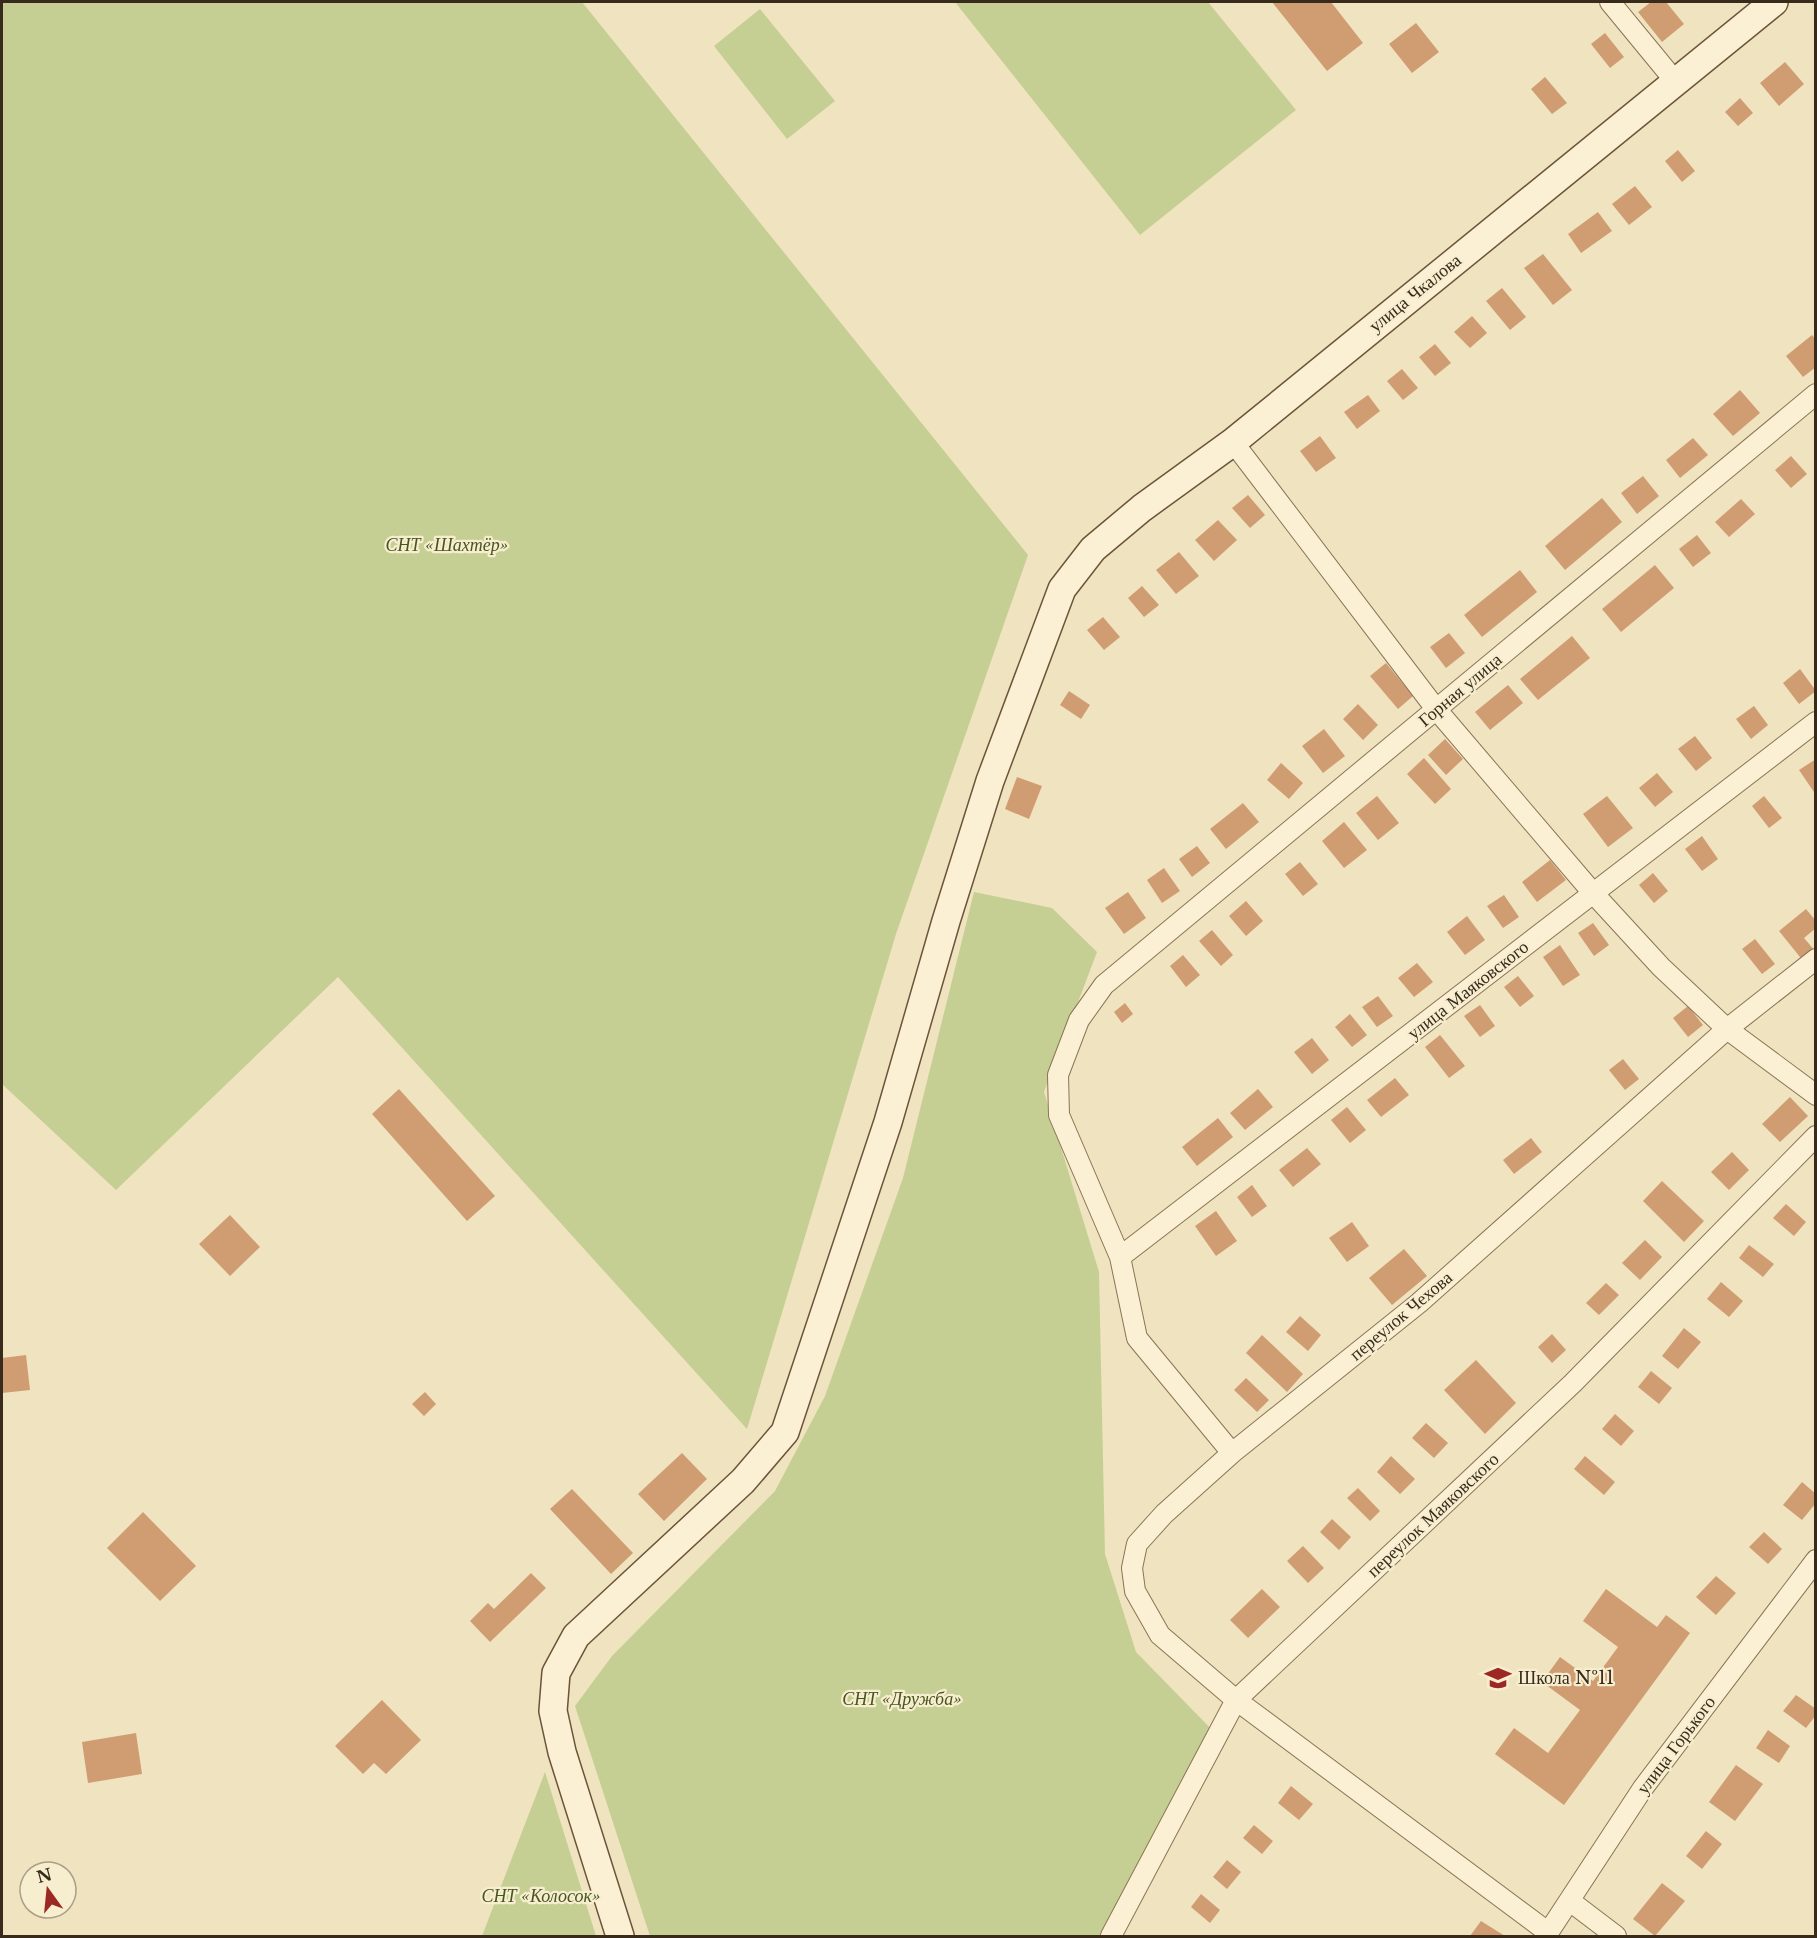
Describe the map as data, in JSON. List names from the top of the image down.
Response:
{
  "streets": {
    "main road": ["улица Чкалова"],
    "street": [
      "Горная улица",
      "улица Маяковского",
      "переулок Чехова",
      "переулок Маяковского",
      "улица Горького"
    ]
  },
  "crossings": [
    ["Горная улица", "улица Маяковского"],
    ["Горная улица", "переулок Чехова"],
    ["переулок Чехова", "переулок Маяковского"],
    ["переулок Чехова", "улица Горького"]
  ],
  "parks": ["СНТ «Шахтёр»", "СНТ «Дружба»", "СНТ «Колосок»"],
  "places": {
    "school or university": ["Школа №11"]
  },
  "north": "top"
}
